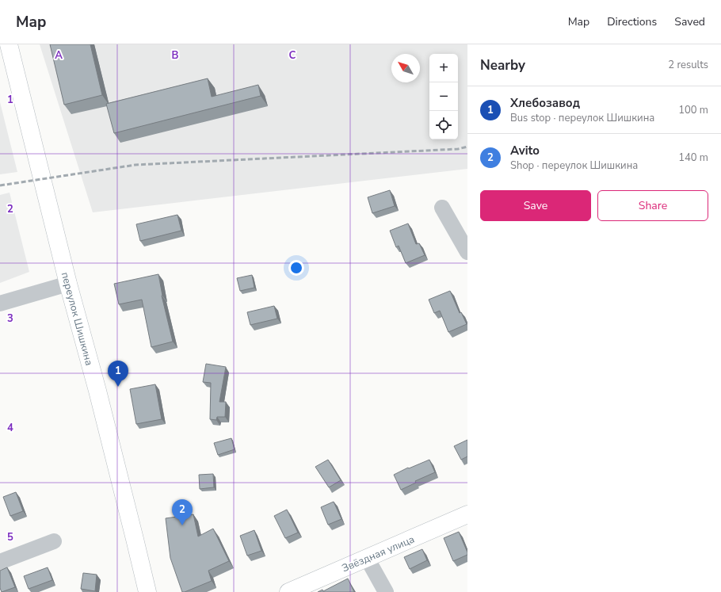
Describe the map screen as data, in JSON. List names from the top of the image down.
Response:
{
  "streets": {
    "main road": ["переулок Шишкина", "Звёздная улица"]
  },
  "north": "top left",
  "page": {
    "header": "Map",
    "nav": ["Map", "Directions", "Saved"],
    "heading": ["Nearby", "2 results"],
    "map_buttons": ["+", "−"],
    "list": [
      {
        "mark": "1",
        "name": "Хлебозавод",
        "note": "Bus stop · переулок Шишкина",
        "value": "100 m"
      },
      {
        "mark": "2",
        "name": "Avito",
        "note": "Shop · переулок Шишкина",
        "value": "140 m"
      }
    ],
    "buttons": ["Save", "Share"],
    "pins": ["1", "2"]
  },
  "grid": {
    "columns": ["A", "B", "C"],
    "rows": [
      "1",
      "2",
      "3",
      "4",
      "5"
    ]
  }
}
